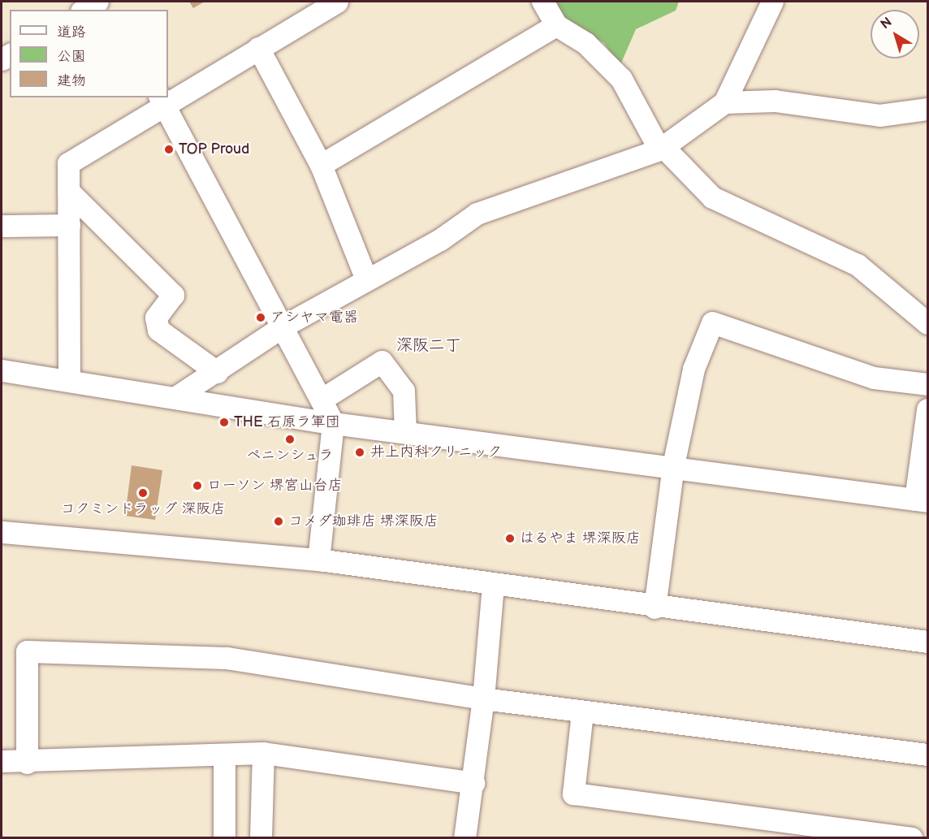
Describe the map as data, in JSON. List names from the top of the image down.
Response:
{
  "districts": ["深阪二丁"],
  "places": [
    "TOP Proud",
    "アシヤマ電器",
    "THE 石原ラ軍団",
    "ペニンシュラ",
    "井上内科クリニック",
    "ローソン 堺宮山台店",
    "コクミンドラッグ 深阪店",
    "コメダ珈琲店 堺深阪店",
    "はるやま 堺深阪店"
  ],
  "legend": ["道路", "公園", "建物"],
  "north": "top left"
}
